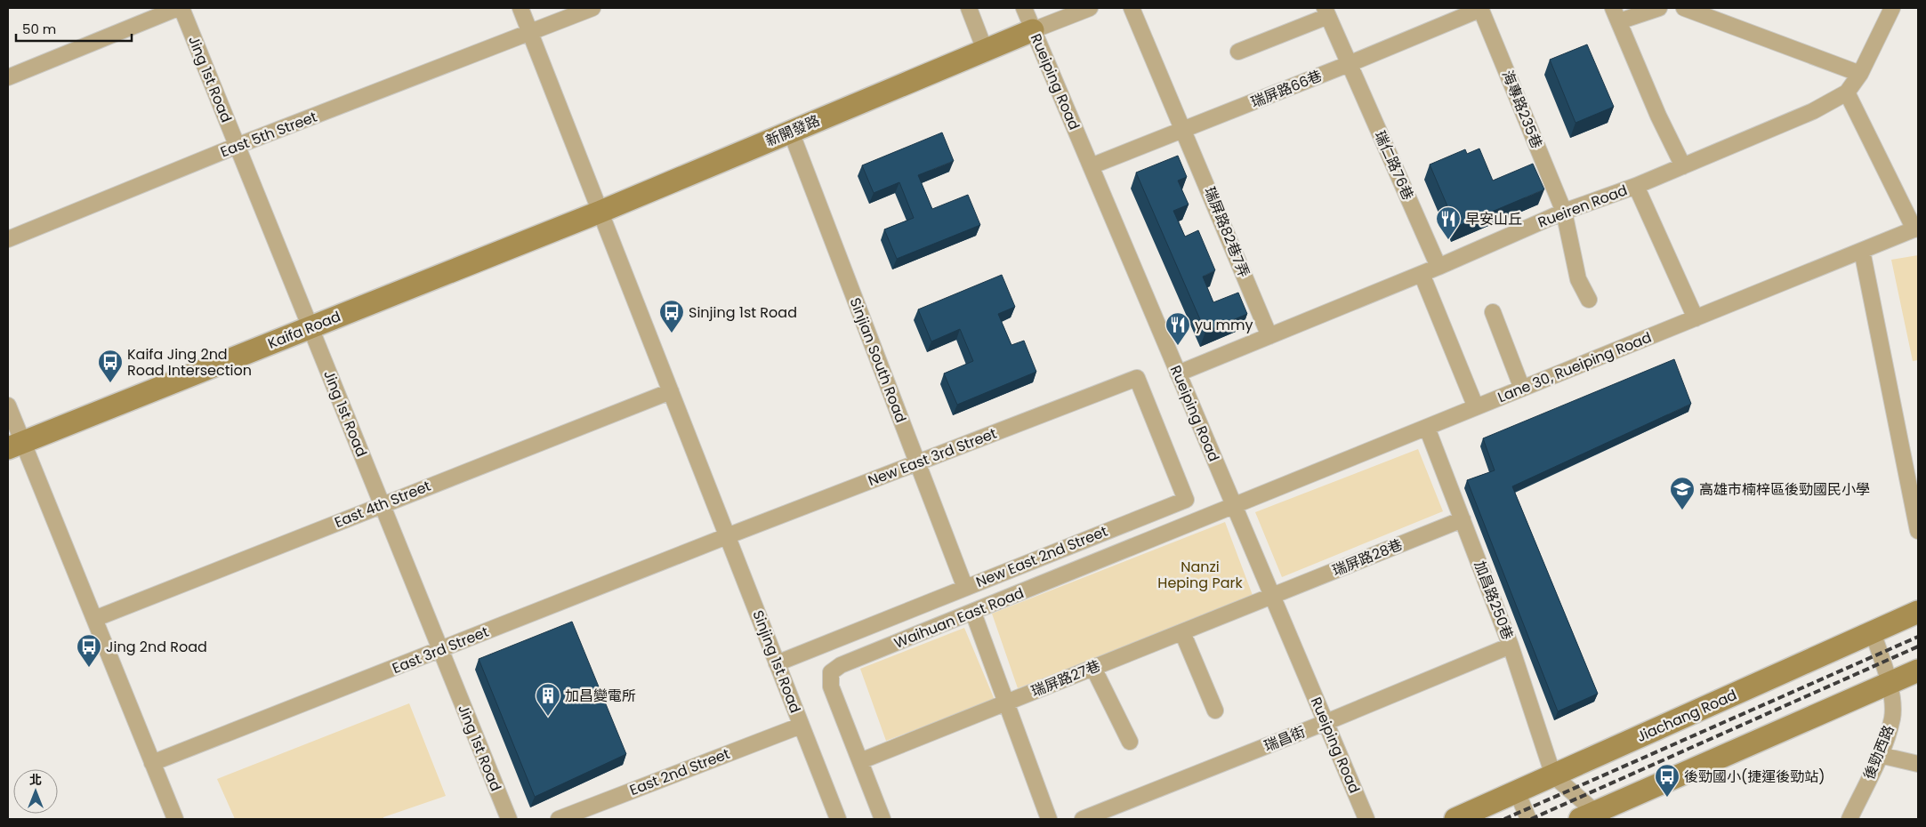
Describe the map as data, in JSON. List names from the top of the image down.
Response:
{
  "streets": {
    "street": [
      "Jing 1st Road",
      "Rueiping Road",
      "瑞屏路66巷",
      "海專路235巷",
      "新開發路",
      "East 5th Street",
      "瑞仁路76巷",
      "Rueiren Road",
      "瑞屏路82巷7弄",
      "Kaifa Road",
      "Sinjian South Road",
      "Lane 30, Rueiping Road",
      "New East 3rd Street",
      "East 4th Street",
      "New East 2nd Street",
      "瑞屏路28巷",
      "加昌路250巷",
      "Waihuan East Road",
      "East 3rd Street",
      "Sinjing 1st Road",
      "瑞屏路27巷",
      "Jiachang Road",
      "瑞昌街",
      "後勁西路",
      "East 2nd Street"
    ]
  },
  "crossings": [
    ["Jing 1st Road", "East 5th Street"],
    ["Jing 1st Road", "Kaifa Road"],
    ["Jing 1st Road", "East 4th Street"],
    ["Jing 1st Road", "East 3rd Street"],
    ["Rueiping Road", "瑞屏路66巷"],
    ["Rueiping Road", "新開發路"],
    ["Rueiping Road", "Rueiren Road"],
    ["Rueiping Road", "Lane 30, Rueiping Road"],
    ["Rueiping Road", "瑞屏路28巷"],
    ["Rueiping Road", "Waihuan East Road"],
    ["Rueiping Road", "瑞屏路27巷"],
    ["Rueiping Road", "瑞昌街"],
    ["瑞屏路66巷", "海專路235巷"],
    ["瑞屏路66巷", "瑞仁路76巷"],
    ["瑞屏路66巷", "瑞屏路82巷7弄"],
    ["海專路235巷", "Rueiren Road"],
    ["新開發路", "Kaifa Road"],
    ["新開發路", "Sinjian South Road"],
    ["新開發路", "Sinjing 1st Road"],
    ["East 5th Street", "Sinjing 1st Road"],
    ["瑞仁路76巷", "Rueiren Road"],
    ["Rueiren Road", "瑞屏路82巷7弄"],
    ["Kaifa Road", "Sinjing 1st Road"],
    ["Sinjian South Road", "New East 3rd Street"],
    ["Sinjian South Road", "New East 2nd Street"],
    ["Lane 30, Rueiping Road", "加昌路250巷"],
    ["Lane 30, Rueiping Road", "Waihuan East Road"],
    ["New East 3rd Street", "New East 2nd Street"],
    ["New East 3rd Street", "East 3rd Street"],
    ["New East 3rd Street", "Sinjing 1st Road"],
    ["East 4th Street", "Sinjing 1st Road"],
    ["New East 2nd Street", "Sinjing 1st Road"],
    ["瑞屏路28巷", "加昌路250巷"],
    ["瑞屏路28巷", "瑞屏路27巷"],
    ["加昌路250巷", "Jiachang Road"],
    ["加昌路250巷", "瑞昌街"],
    ["Waihuan East Road", "瑞屏路27巷"],
    ["East 3rd Street", "Sinjing 1st Road"],
    ["Sinjing 1st Road", "East 2nd Street"],
    ["Jiachang Road", "後勁西路"]
  ],
  "parks": ["Nanzi Heping Park"],
  "places": {
    "restaurant": ["早安山丘", "yu mmy"],
    "bus stop": [
      "Sinjing 1st Road",
      "Kaifa Jing 2nd Road Intersection",
      "Jing 2nd Road",
      "後勁國小(捷運後勁站)"
    ],
    "school or university": ["高雄市楠梓區後勁國民小學"],
    "building": ["加昌變電所"]
  },
  "scale_bar": "50 m",
  "north": "top"
}
